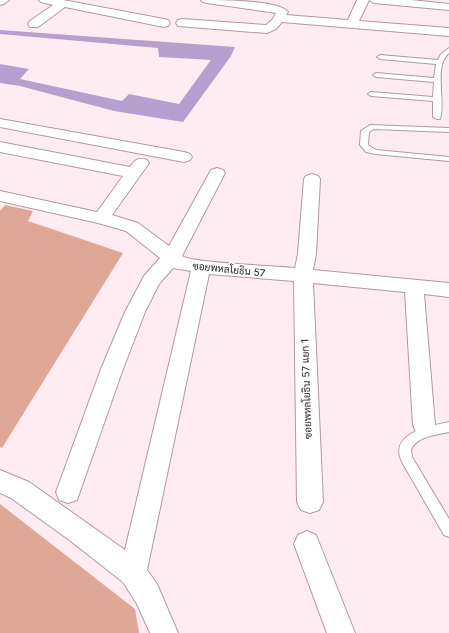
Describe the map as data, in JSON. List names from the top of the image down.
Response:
{
  "streets": {
    "street": ["ซอยพหลโยธิน 57", "ซอยพหลโยธิน 57 แยก 1"]
  },
  "crossings": [
    ["ซอยพหลโยธิน 57", "ซอยพหลโยธิน 57 แยก 1"]
  ]
}
